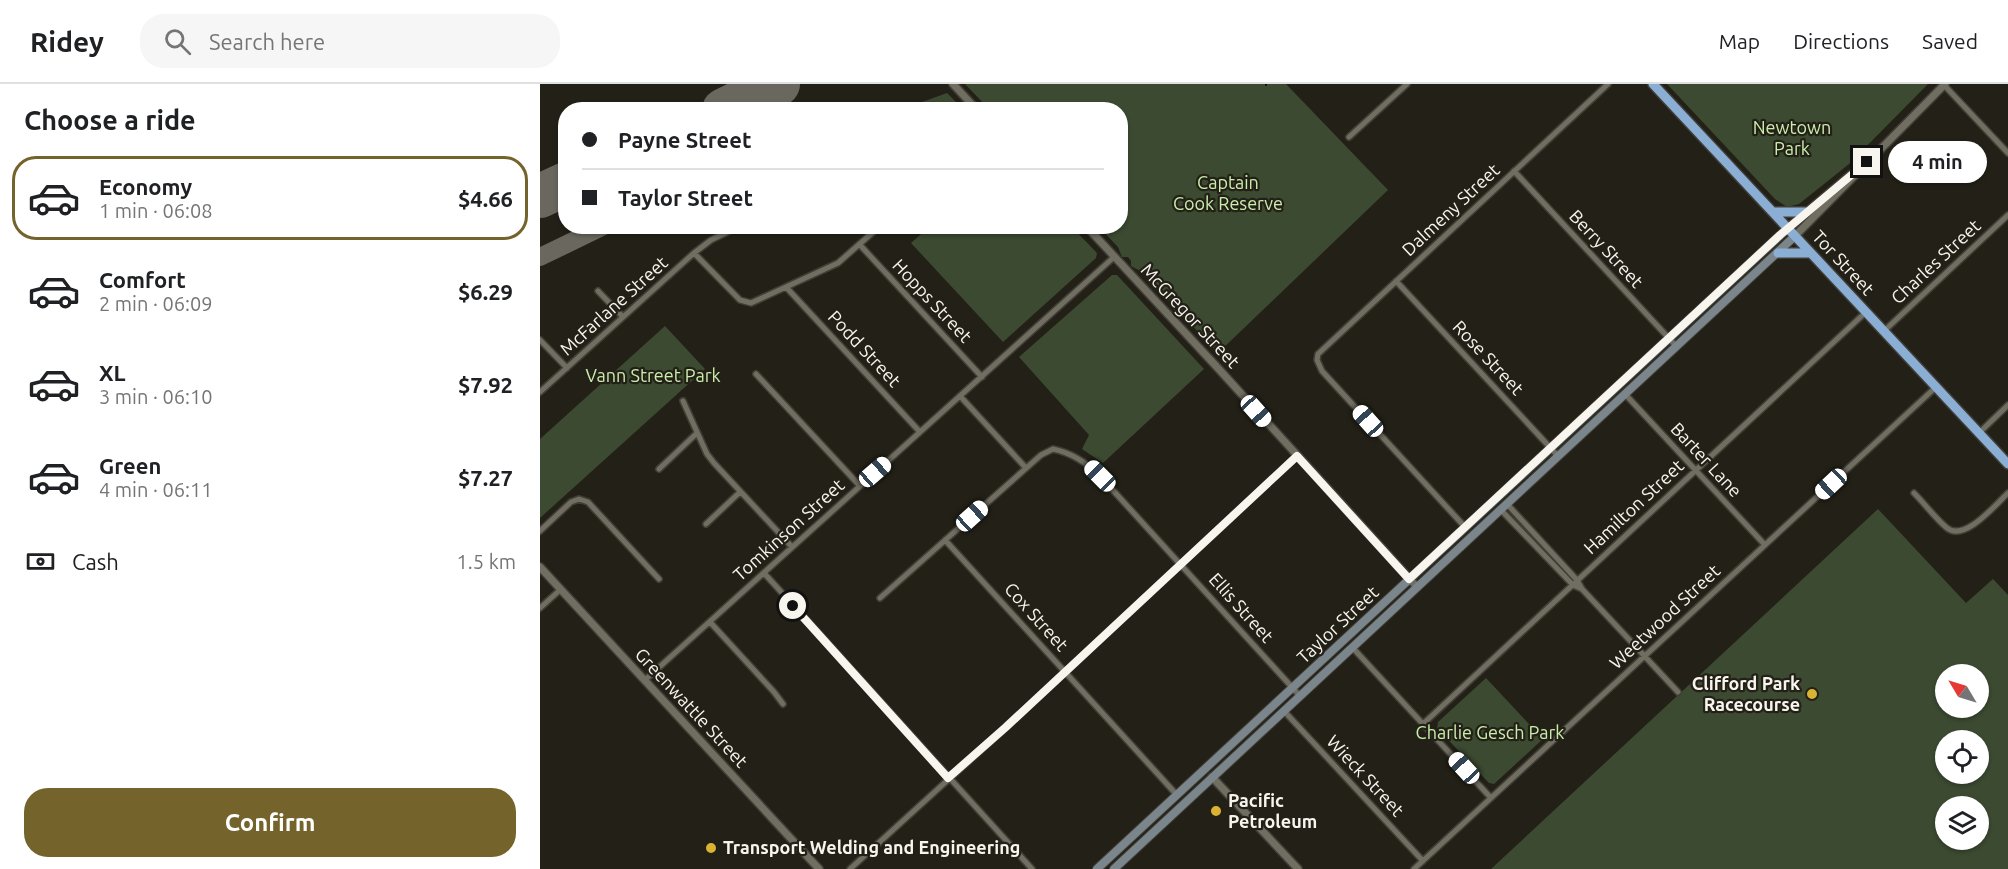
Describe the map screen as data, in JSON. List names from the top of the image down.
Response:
{
  "streets": {
    "highway": ["Tor Street"],
    "main road": ["Taylor Street"],
    "street": [
      "Dalmeny Street",
      "Berry Street",
      "Charles Street",
      "Hopps Street",
      "McFarlane Street",
      "McGregor Street",
      "Podd Street",
      "Rose Street",
      "Barter Lane",
      "Hamilton Street",
      "Tomkinson Street",
      "Ellis Street",
      "Cox Street",
      "Weetwood Street",
      "Greenwattle Street",
      "Wieck Street"
    ]
  },
  "crossings": [
    ["Dalmeny Street", "Berry Street"],
    ["Dalmeny Street", "Rose Street"],
    ["Dalmeny Street", "Taylor Street"],
    ["Berry Street", "Taylor Street"],
    ["Charles Street", "Tor Street"],
    ["Tor Street", "Hamilton Street"],
    ["Tor Street", "Weetwood Street"],
    ["Tor Street", "Taylor Street"],
    ["Hopps Street", "Tomkinson Street"],
    ["McGregor Street", "Tomkinson Street"],
    ["McGregor Street", "Taylor Street"],
    ["Podd Street", "Tomkinson Street"],
    ["Rose Street", "Taylor Street"],
    ["Barter Lane", "Hamilton Street"],
    ["Barter Lane", "Weetwood Street"],
    ["Barter Lane", "Taylor Street"],
    ["Tomkinson Street", "Greenwattle Street"],
    ["Ellis Street", "Taylor Street"],
    ["Cox Street", "Taylor Street"],
    ["Weetwood Street", "Wieck Street"],
    ["Taylor Street", "Wieck Street"]
  ],
  "parks": [
    "Newtown Park",
    "Captain Cook Reserve",
    "Vann Street Park",
    "Charlie Gesch Park"
  ],
  "places": ["Clifford Park Racecourse", "Pacific Petroleum", "Transport Welding and Engineering"],
  "north": "top left",
  "page": {
    "header": "Ridey",
    "search": "Search here",
    "nav": ["Map", "Directions", "Saved"],
    "heading": "Choose a ride",
    "banner": ["Payne Street", "Taylor Street"],
    "bubble": "4 min",
    "list": [
      {
        "name": "Economy",
        "note": "1 min · 06:08",
        "value": "$4.66"
      },
      {
        "name": "Comfort",
        "note": "2 min · 06:09",
        "value": "$6.29"
      },
      {
        "name": "XL",
        "note": "3 min · 06:10",
        "value": "$7.92"
      },
      {
        "name": "Green",
        "note": "4 min · 06:11",
        "value": "$7.27"
      }
    ],
    "pay": ["Cash", "1.5 km"],
    "buttons": "Confirm"
  }
}
